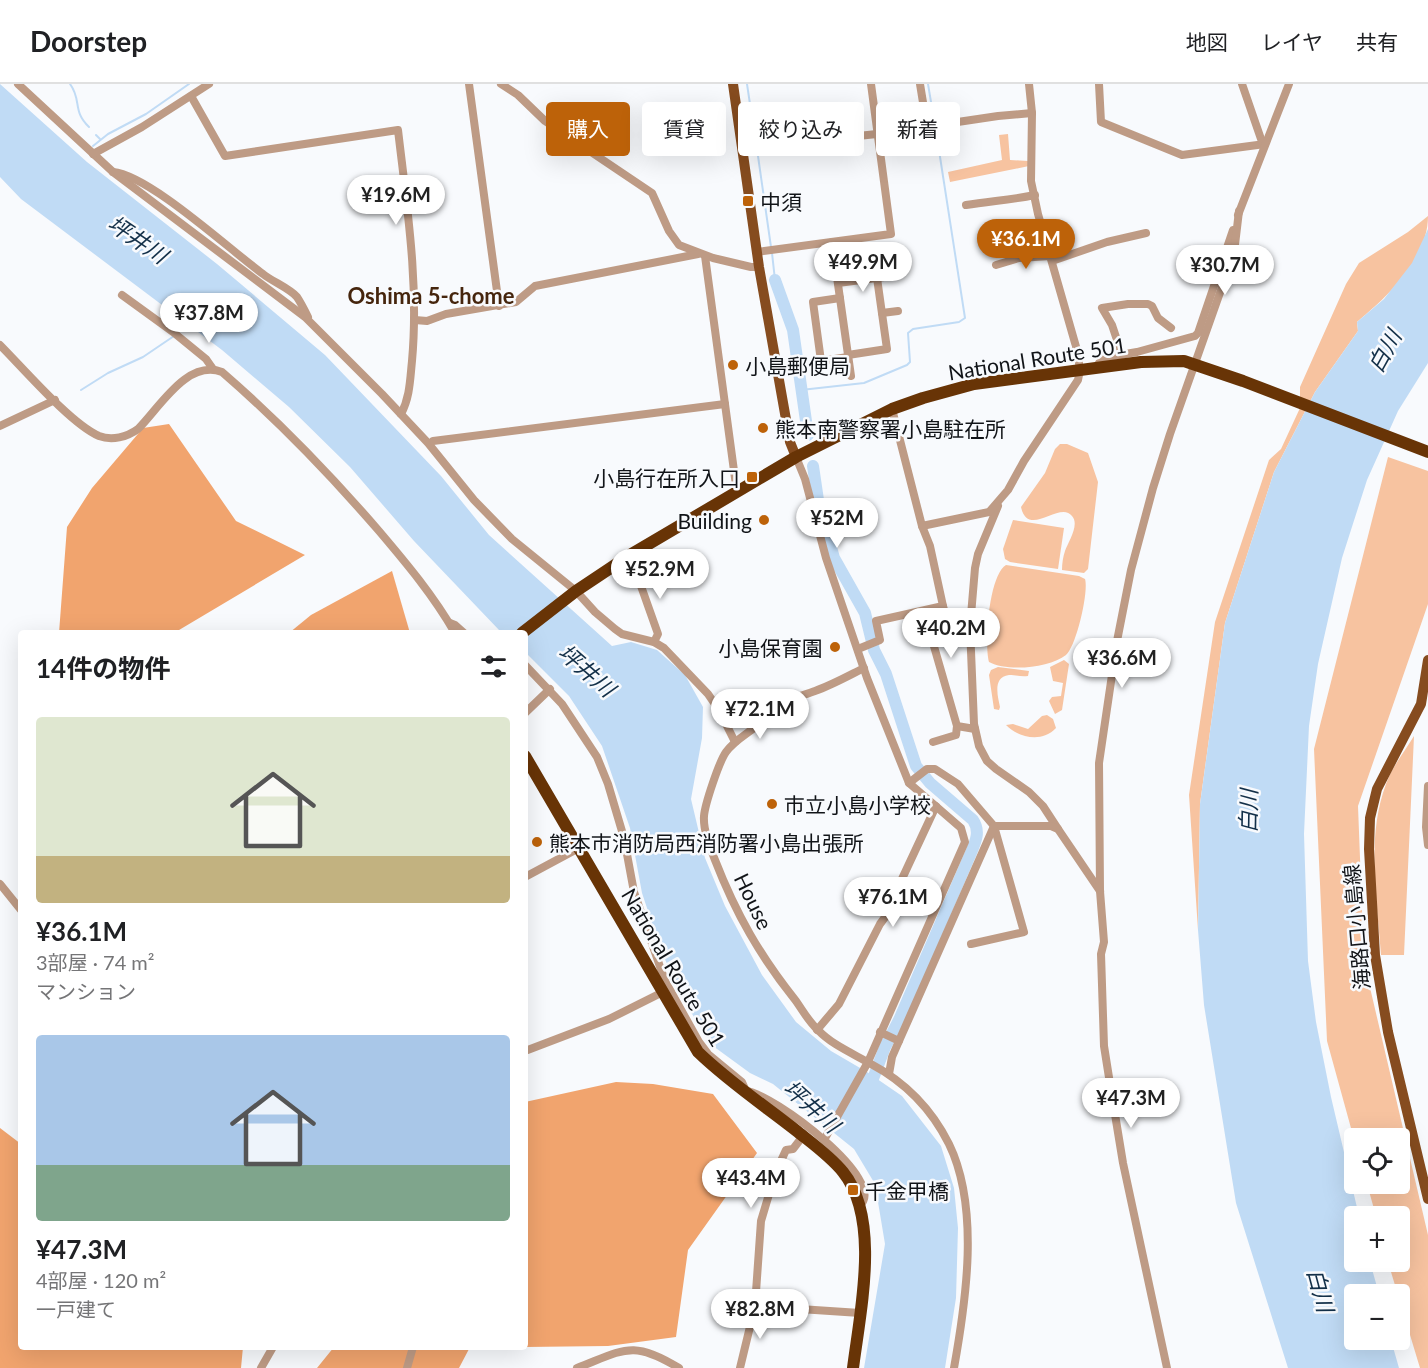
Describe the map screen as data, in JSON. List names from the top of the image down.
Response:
{
  "streets": {
    "highway": ["National Route 501"],
    "main road": ["海路口小島線"],
    "street": ["House"]
  },
  "districts": ["Oshima 5-chome"],
  "water": ["坪井川", "白川"],
  "places": {
    "transit": ["中須", "小島行在所入口", "千金甲橋"],
    "other": [
      "小島郵便局",
      "熊本南警察署小島駐在所",
      "Building",
      "小島保育園",
      "市立小島小学校",
      "熊本市消防局西消防署小島出張所"
    ]
  },
  "page": {
    "header": "Doorstep",
    "nav": ["地図", "レイヤ", "共有"],
    "chip": [
      "購入",
      "賃貸",
      "絞り込み",
      "新着"
    ],
    "price": [
      "¥19.6M",
      "¥36.1M",
      "¥49.9M",
      "¥30.7M",
      "¥37.8M",
      "¥52M",
      "¥52.9M",
      "¥40.2M",
      "¥36.6M",
      "¥72.1M",
      "¥76.1M",
      "¥47.3M",
      "¥43.4M",
      "¥82.8M"
    ],
    "heading": "14件の物件",
    "list": [
      {
        "name": "¥36.1M",
        "note": "3部屋 · 74 m² · マンション"
      },
      {
        "name": "¥47.3M",
        "note": "4部屋 · 120 m² · 一戸建て"
      }
    ],
    "map_buttons": ["+", "−"]
  }
}
